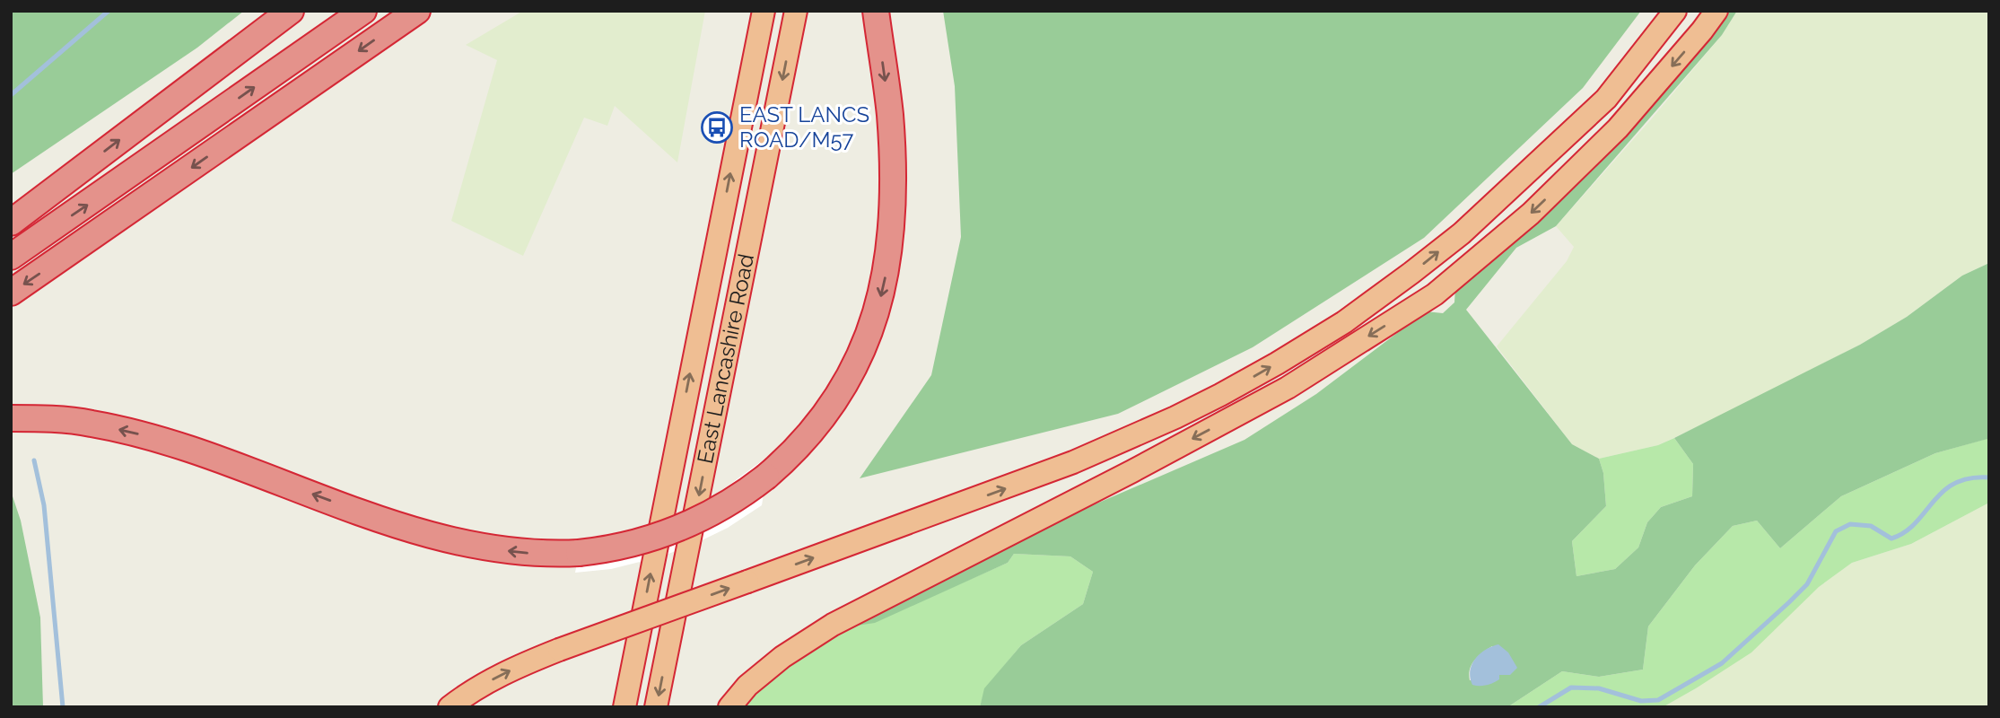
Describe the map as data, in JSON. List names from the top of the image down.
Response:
{
  "streets": {
    "highway": ["East Lancashire Road"]
  },
  "places": {
    "bus stop": ["EAST LANCS ROAD/M57"]
  }
}
